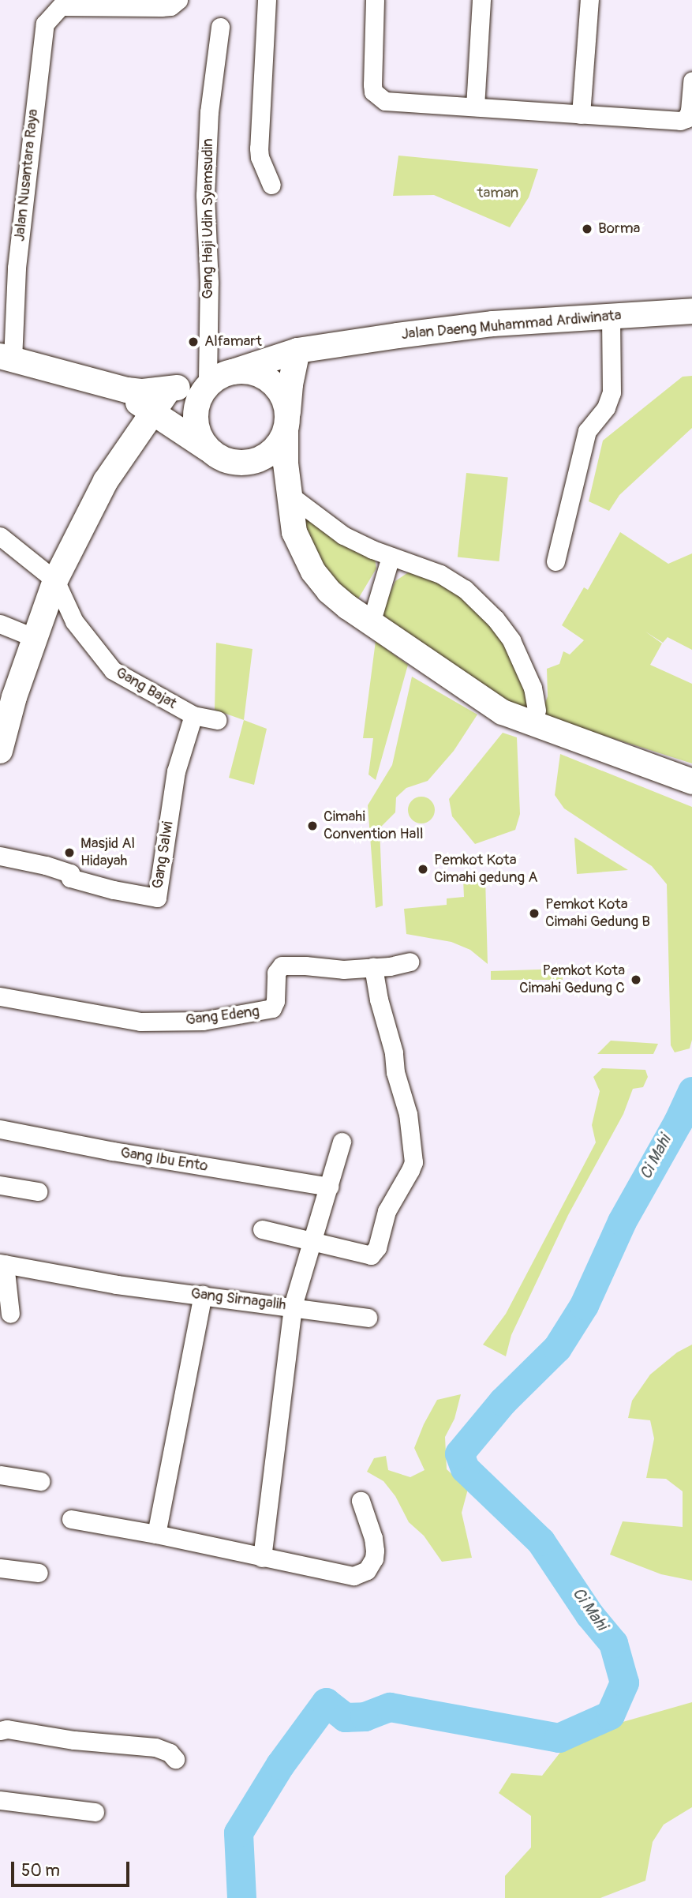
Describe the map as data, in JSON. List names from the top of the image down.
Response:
{
  "streets": {
    "main road": ["Jalan Daeng Muhammad Ardiwinata"],
    "street": [
      "Jalan Nusantara Raya",
      "Gang Haji Udin Syamsudin",
      "Gang Bajat",
      "Gang Salwi",
      "Gang Edeng",
      "Gang Ibu Ento",
      "Gang Sirnagalih"
    ]
  },
  "crossings": [
    ["Gang Haji Udin Syamsudin", "Jalan Daeng Muhammad Ardiwinata"],
    ["Gang Bajat", "Gang Salwi"]
  ],
  "water": ["Ci Mahi"],
  "parks": ["taman"],
  "places": [
    "Borma",
    "Alfamart",
    "Cimahi Convention Hall",
    "Masjid Al Hidayah",
    "Pemkot Kota Cimahi gedung A",
    "Pemkot Kota Cimahi Gedung B",
    "Pemkot Kota Cimahi Gedung C"
  ],
  "scale_bar": "50 m"
}
